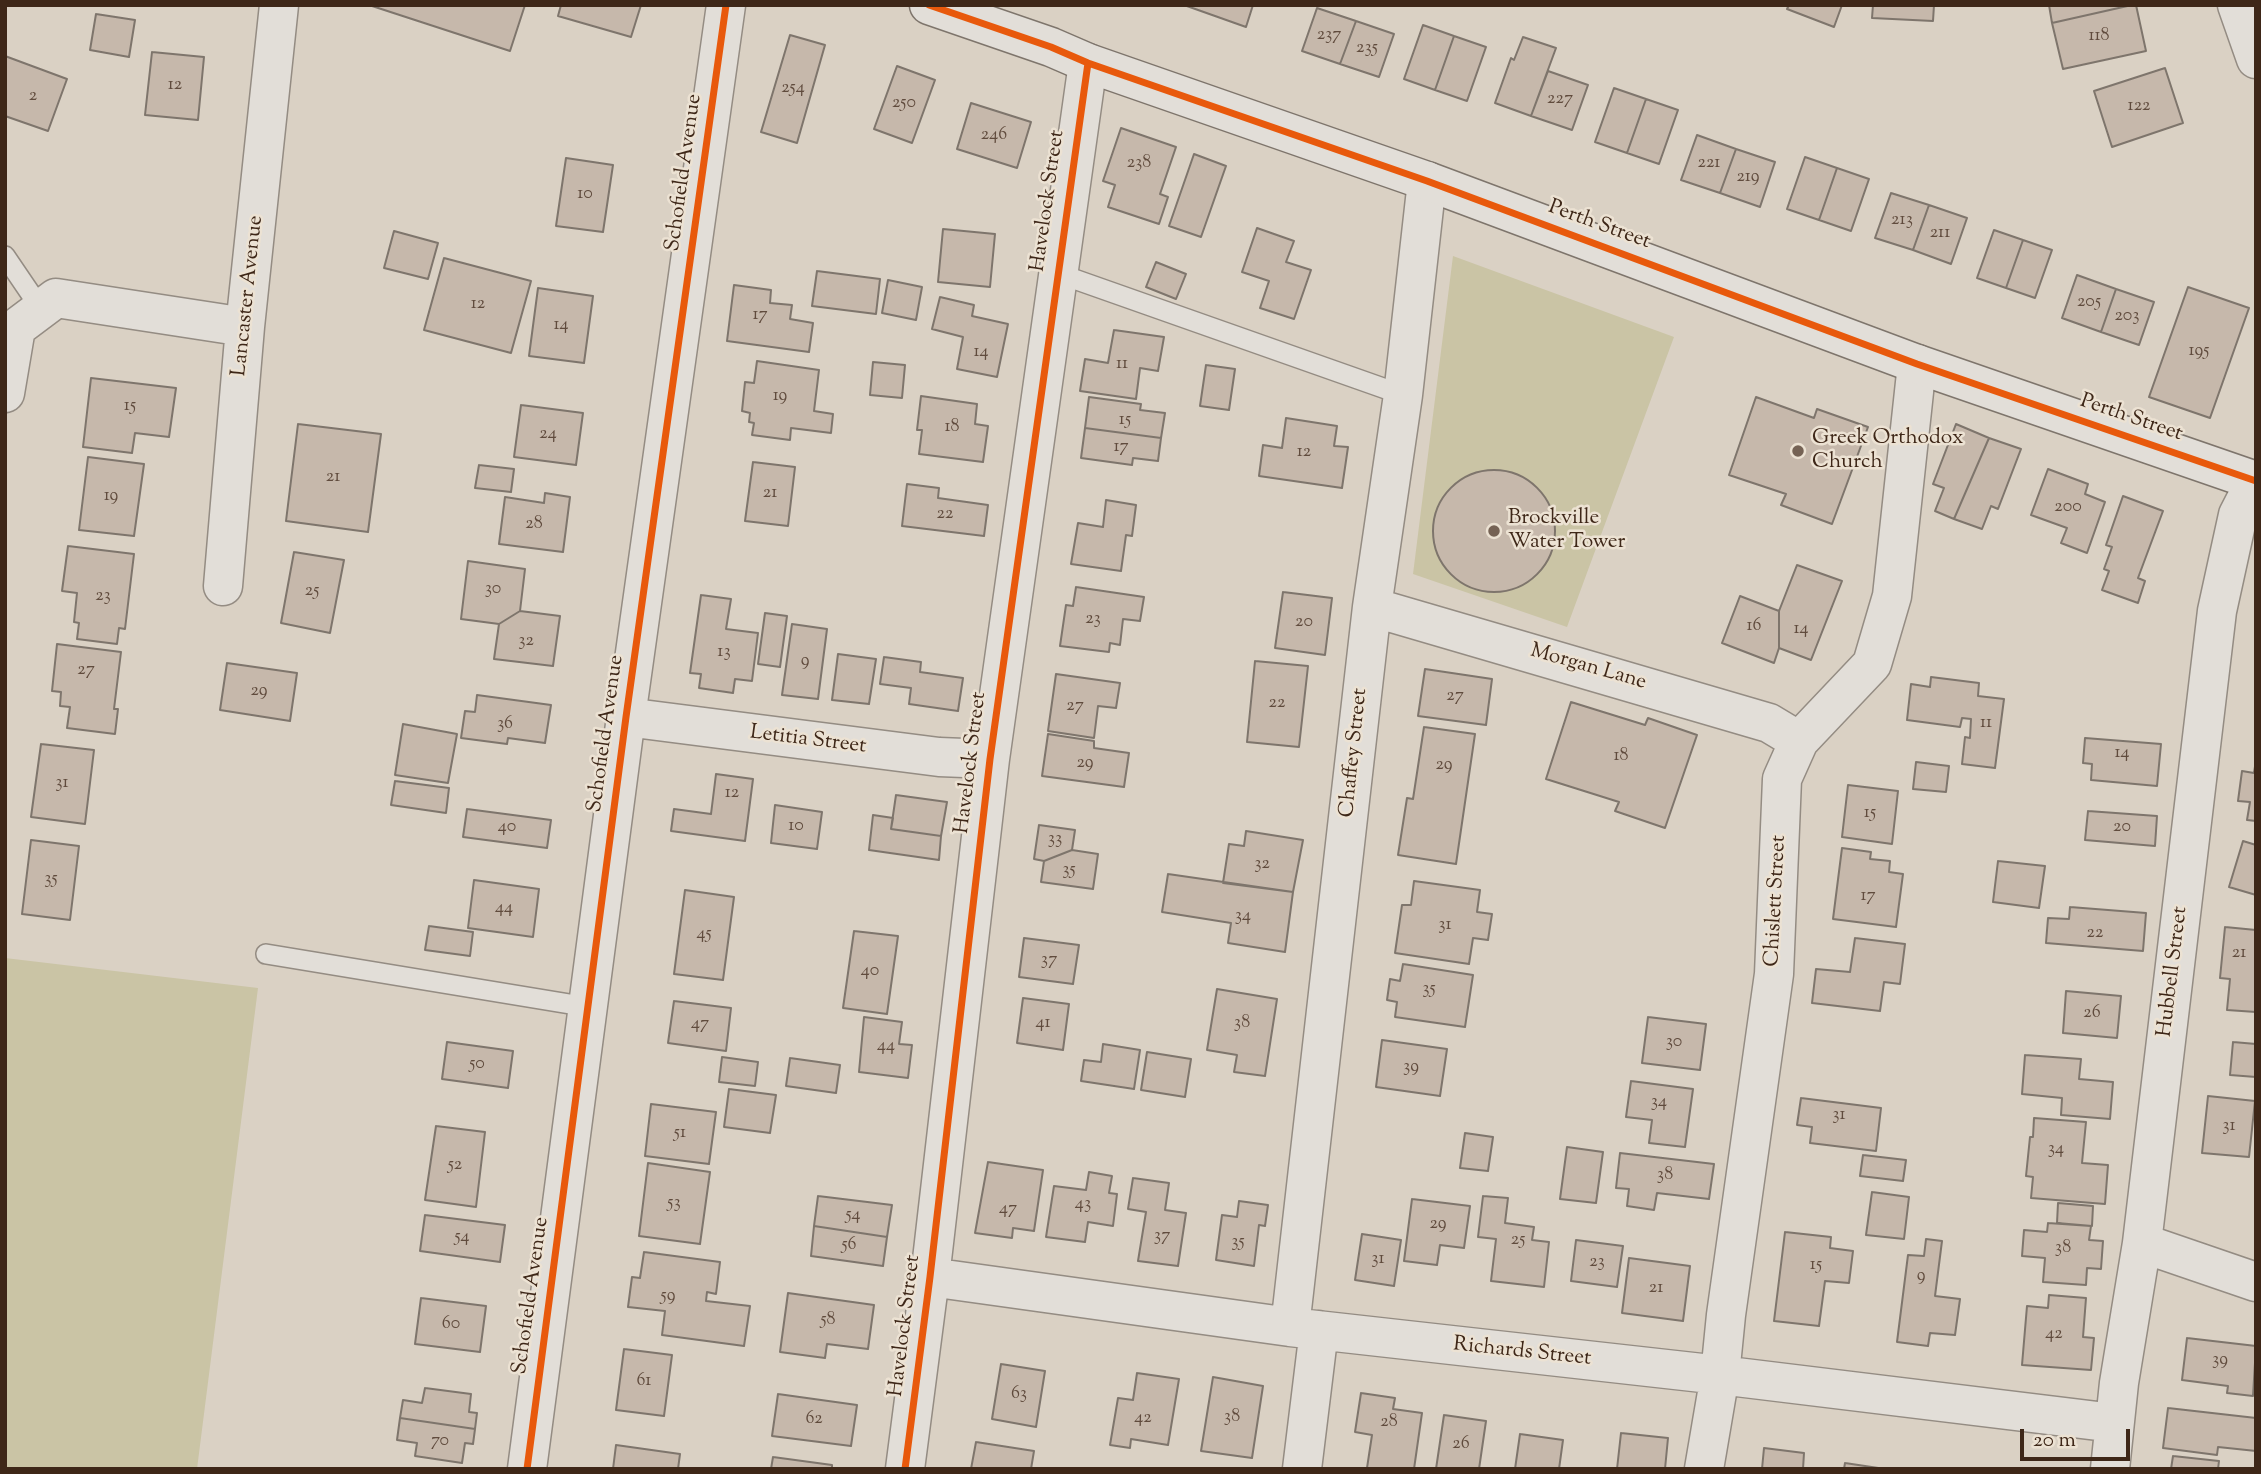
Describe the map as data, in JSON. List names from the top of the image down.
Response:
{
  "streets": {
    "street": [
      "Schofield Avenue",
      "Havelock Street",
      "Perth Street",
      "Lancaster Avenue",
      "Morgan Lane",
      "Letitia Street",
      "Chaffey Street",
      "Chislett Street",
      "Hubbell Street",
      "Richards Street"
    ]
  },
  "crossings": [
    ["Schofield Avenue", "Letitia Street"],
    ["Havelock Street", "Perth Street"],
    ["Havelock Street", "Letitia Street"],
    ["Havelock Street", "Richards Street"],
    ["Perth Street", "Chaffey Street"],
    ["Perth Street", "Chislett Street"],
    ["Perth Street", "Hubbell Street"],
    ["Morgan Lane", "Chaffey Street"],
    ["Morgan Lane", "Chislett Street"],
    ["Chaffey Street", "Richards Street"],
    ["Chislett Street", "Richards Street"],
    ["Hubbell Street", "Richards Street"]
  ],
  "places": ["Greek Orthodox Church", "Brockville Water Tower"],
  "house_numbers": [
    "237",
    "118",
    "235",
    "12",
    "254",
    "2",
    "227",
    "250",
    "122",
    "246",
    "238",
    "221",
    "219",
    "10",
    "213",
    "211",
    "205",
    "12",
    "17",
    "203",
    "14",
    "195",
    "14",
    "11",
    "19",
    "15",
    "15",
    "18",
    "24",
    "17",
    "12",
    "21",
    "21",
    "19",
    "200",
    "22",
    "28",
    "30",
    "25",
    "23",
    "23",
    "20",
    "16",
    "14",
    "32",
    "13",
    "9",
    "27",
    "29",
    "27",
    "22",
    "27",
    "11",
    "36",
    "14",
    "18",
    "29",
    "29",
    "31",
    "12",
    "15",
    "10",
    "40",
    "20",
    "33",
    "32",
    "35",
    "35",
    "17",
    "44",
    "34",
    "31",
    "22",
    "45",
    "21",
    "37",
    "40",
    "35",
    "26",
    "41",
    "38",
    "47",
    "30",
    "44",
    "50",
    "39",
    "34",
    "31",
    "31",
    "51",
    "34",
    "52",
    "38",
    "53",
    "43",
    "47",
    "54",
    "29",
    "37",
    "54",
    "25",
    "35",
    "56",
    "38",
    "31",
    "23",
    "15",
    "9",
    "21",
    "59",
    "58",
    "60",
    "42",
    "39",
    "61",
    "63",
    "38",
    "42",
    "62",
    "28",
    "70",
    "26"
  ],
  "scale_bar": "20 m"
}
